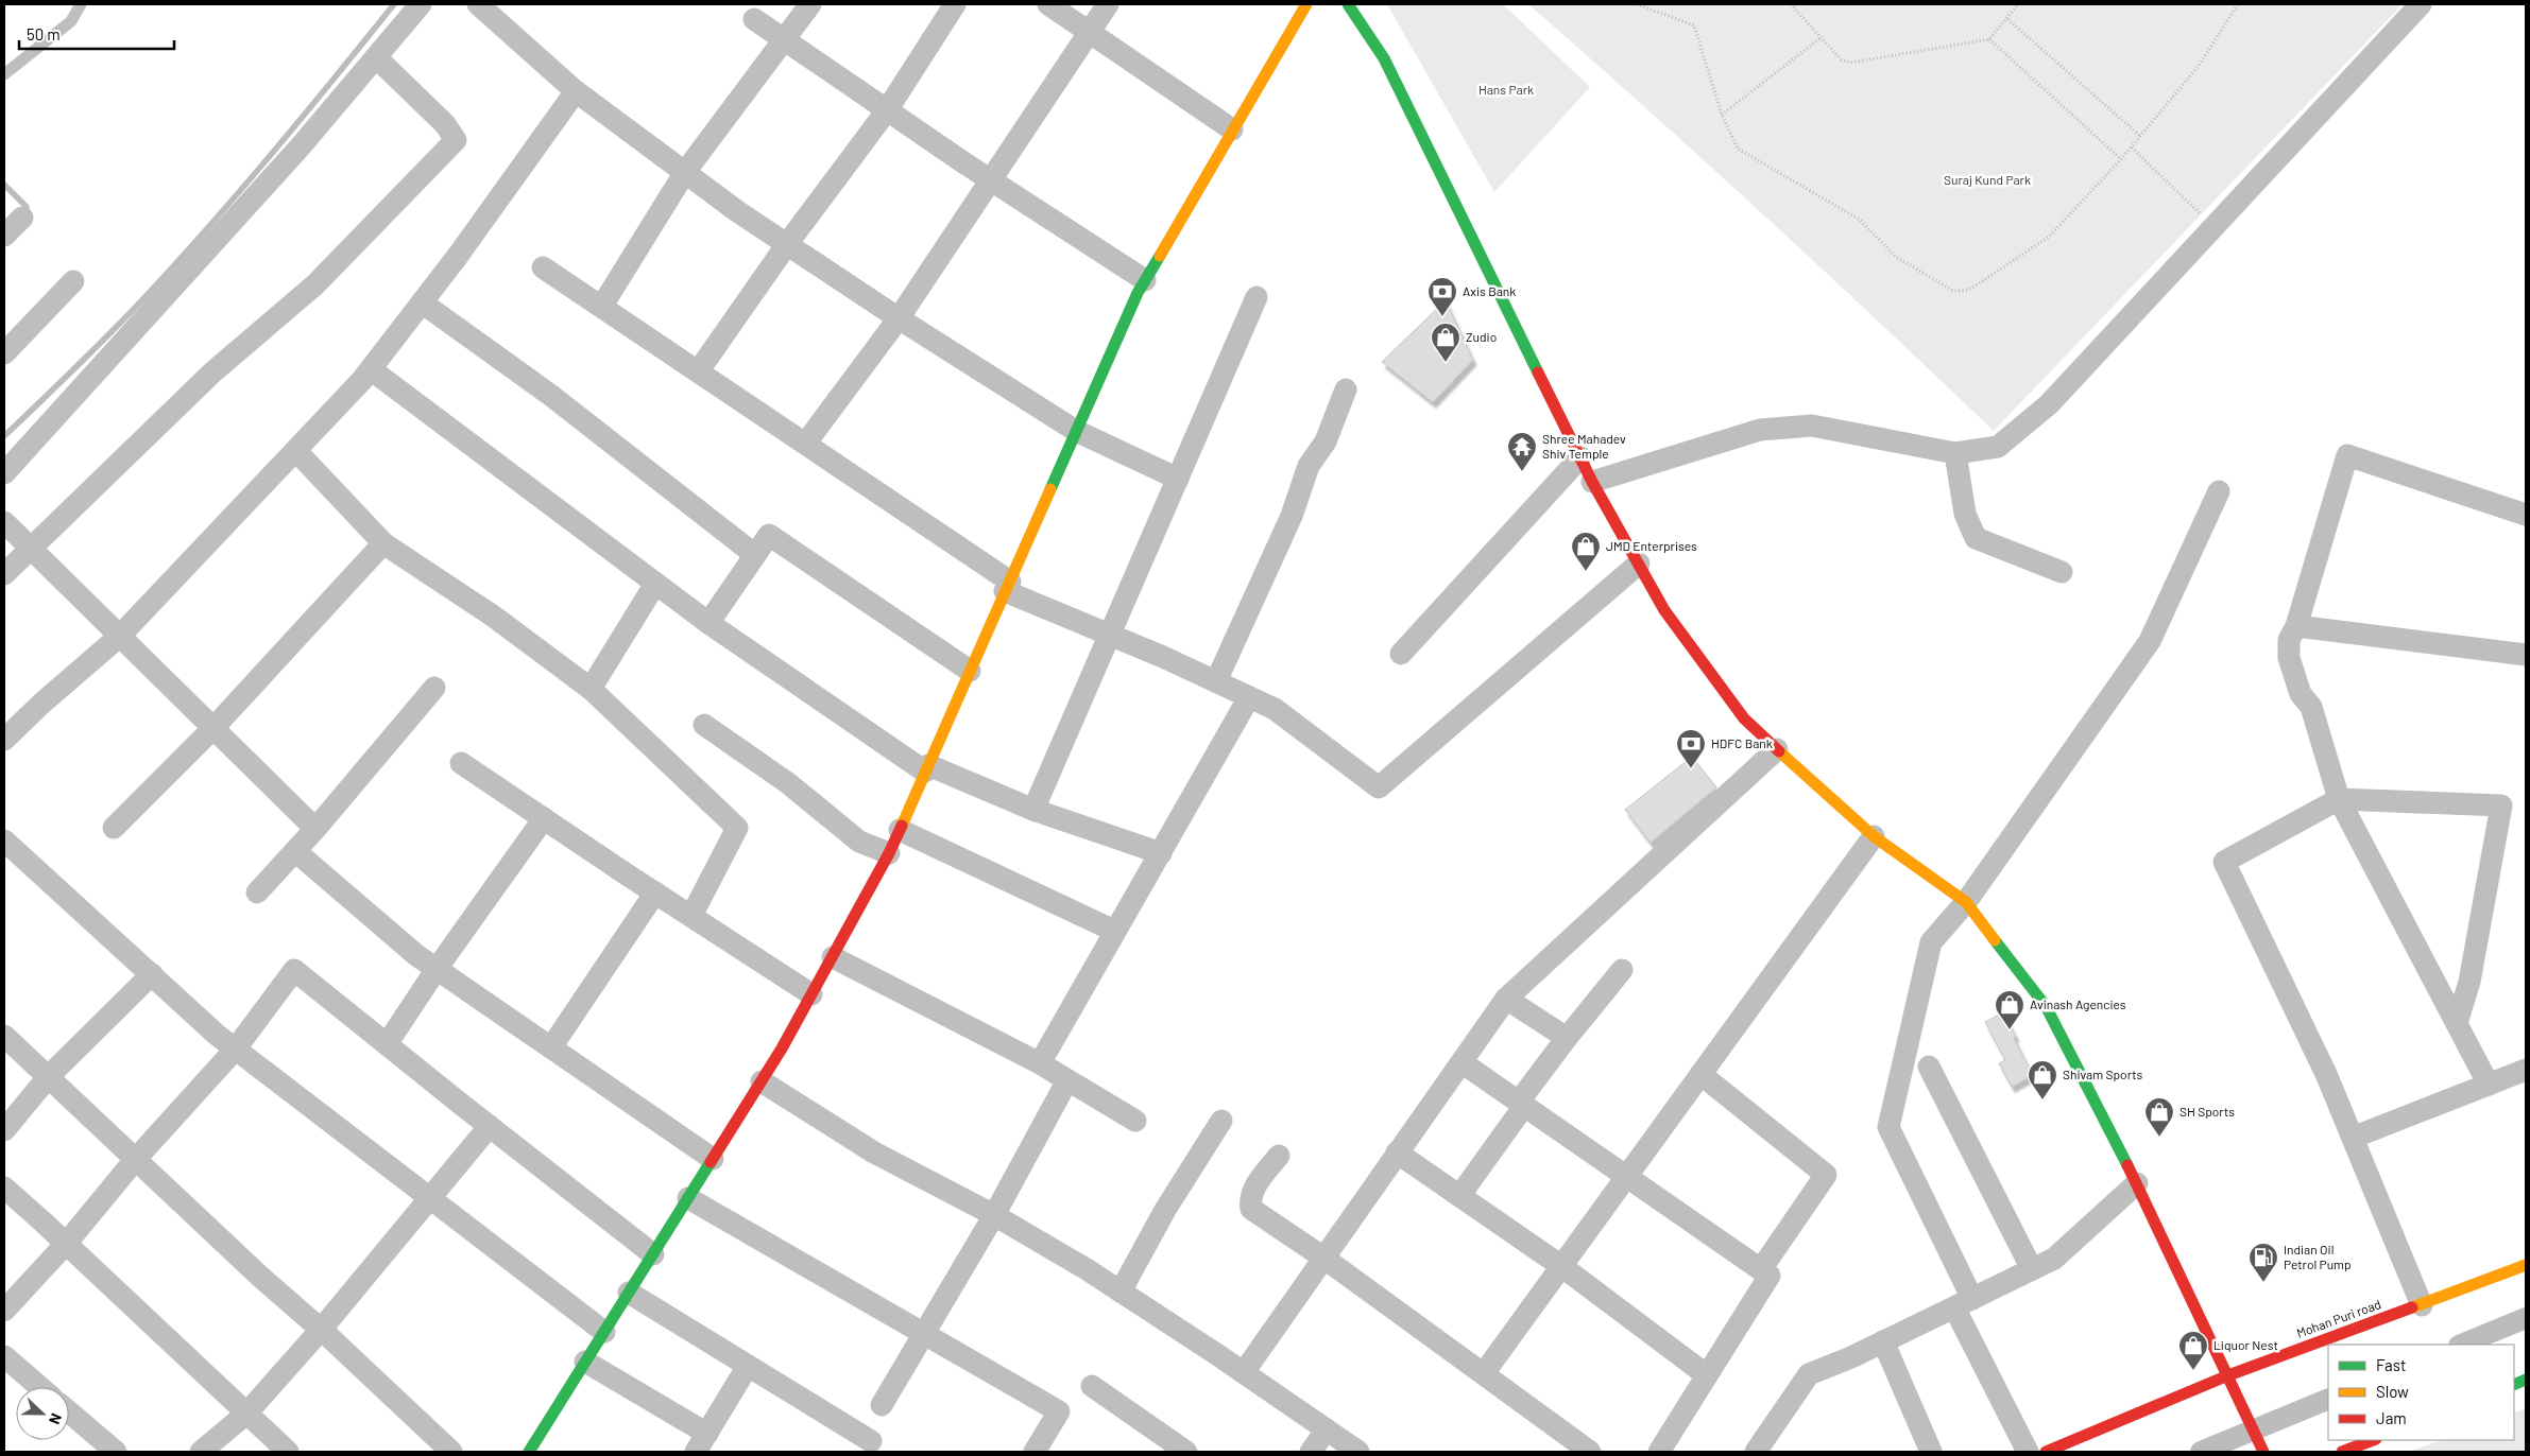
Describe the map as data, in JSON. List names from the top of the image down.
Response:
{
  "streets": {
    "street": ["Mohan Puri road"]
  },
  "parks": ["Hans Park", "Suraj Kund Park"],
  "places": {
    "bank": ["Axis Bank", "HDFC Bank"],
    "shop": [
      "Zudio",
      "JMD Enterprises",
      "Avinash Agencies",
      "Shivam Sports",
      "SH Sports",
      "Liquor Nest"
    ],
    "temple": ["Shree Mahadev Shiv Temple"],
    "fuel station": ["Indian Oil Petrol Pump"]
  },
  "legend": ["Fast", "Slow", "Jam"],
  "scale_bar": "50 m",
  "north": "right"
}
